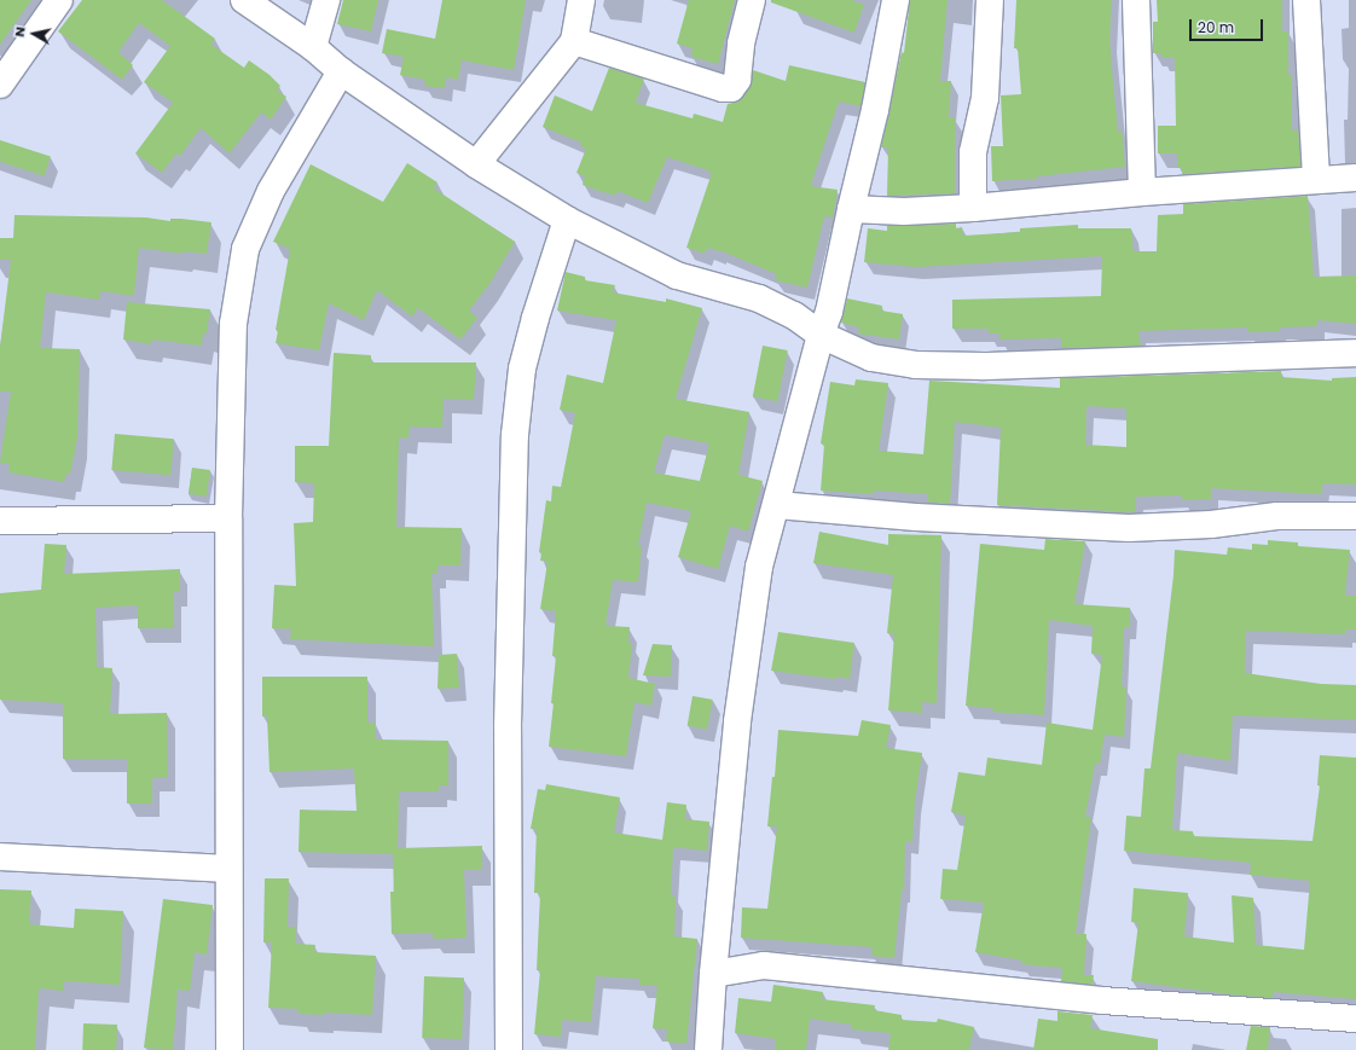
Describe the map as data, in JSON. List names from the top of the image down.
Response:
{
  "scale_bar": "20 m",
  "north": "left"
}
